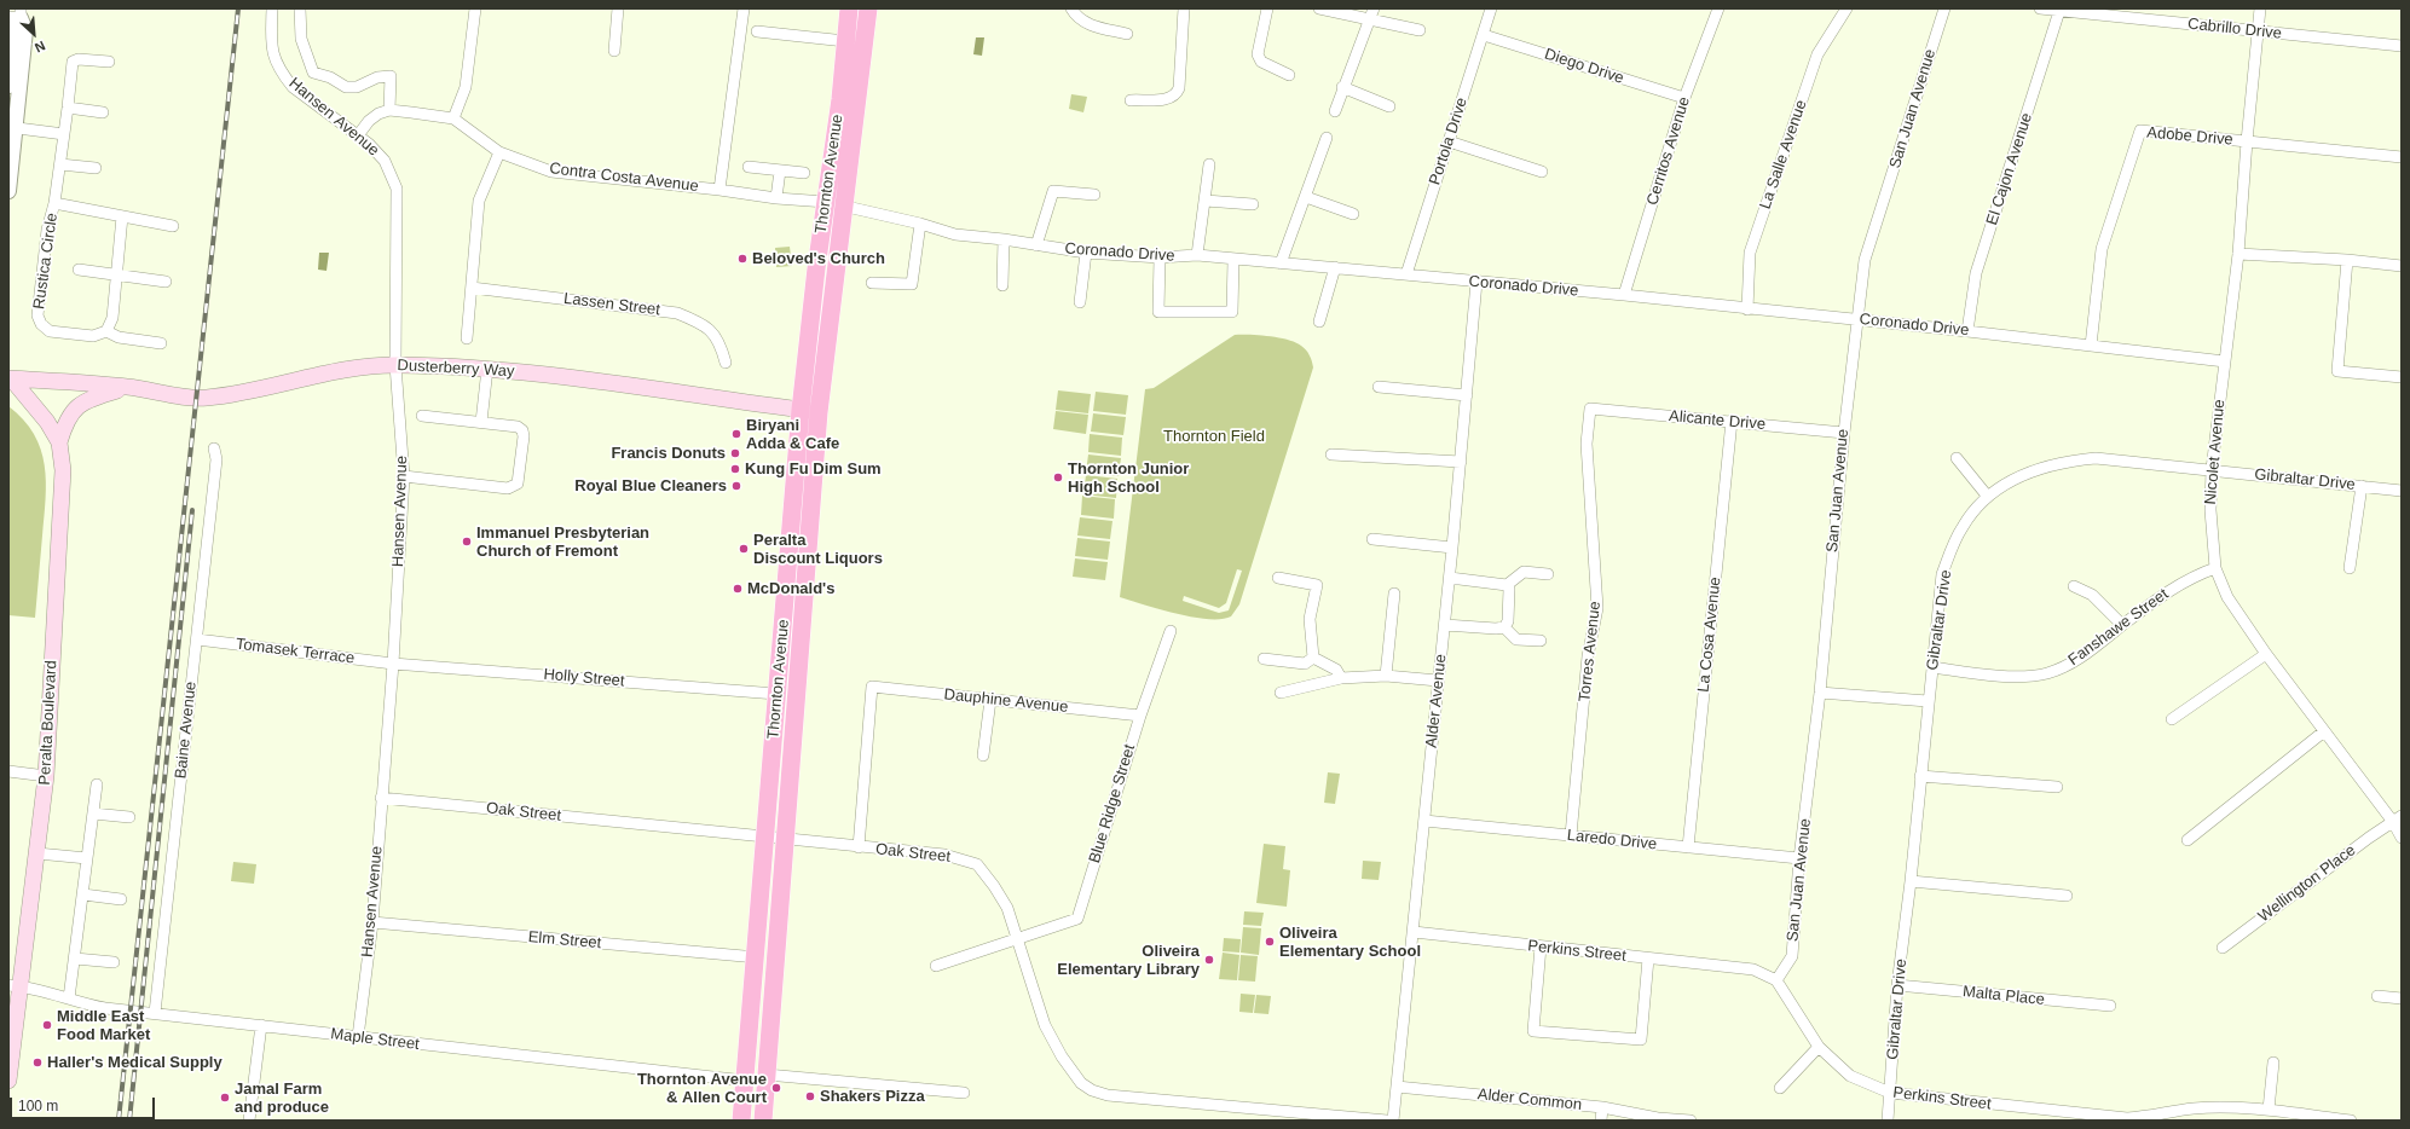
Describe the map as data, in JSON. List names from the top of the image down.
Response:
{
  "streets": {
    "main road": ["Thornton Avenue", "Dusterberry Way", "Peralta Boulevard"],
    "street": [
      "Cabrillo Drive",
      "Diego Drive",
      "San Juan Avenue",
      "Hansen Avenue",
      "Adobe Drive",
      "Portola Drive",
      "Cerritos Avenue",
      "La Salle Avenue",
      "El Cajon Avenue",
      "Contra Costa Avenue",
      "Coronado Drive",
      "Rustica Circle",
      "Lassen Street",
      "Alicante Drive",
      "Nicolet Avenue",
      "Gibraltar Drive",
      "Fanshawe Street",
      "La Cosa Avenue",
      "Tomasek Terrace",
      "Torres Avenue",
      "Holly Street",
      "Dauphine Avenue",
      "Alder Avenue",
      "Baine Avenue",
      "Blue Ridge Street",
      "Oak Street",
      "Laredo Drive",
      "Wellington Place",
      "Elm Street",
      "Perkins Street",
      "Malta Place",
      "Maple Street",
      "Alder Common"
    ]
  },
  "crossings": [
    ["Cabrillo Drive", "El Cajon Avenue"],
    ["Cabrillo Drive", "Nicolet Avenue"],
    ["Diego Drive", "Portola Drive"],
    ["Diego Drive", "Cerritos Avenue"],
    ["San Juan Avenue", "Coronado Drive"],
    ["San Juan Avenue", "Alicante Drive"],
    ["San Juan Avenue", "Laredo Drive"],
    ["San Juan Avenue", "Perkins Street"],
    ["Hansen Avenue", "Dusterberry Way"],
    ["Hansen Avenue", "Tomasek Terrace"],
    ["Hansen Avenue", "Holly Street"],
    ["Hansen Avenue", "Oak Street"],
    ["Hansen Avenue", "Elm Street"],
    ["Hansen Avenue", "Maple Street"],
    ["Adobe Drive", "Coronado Drive"],
    ["Adobe Drive", "Nicolet Avenue"],
    ["Portola Drive", "Coronado Drive"],
    ["Cerritos Avenue", "Coronado Drive"],
    ["La Salle Avenue", "Coronado Drive"],
    ["El Cajon Avenue", "Coronado Drive"],
    ["Thornton Avenue", "Contra Costa Avenue"],
    ["Thornton Avenue", "Coronado Drive"],
    ["Thornton Avenue", "Dusterberry Way"],
    ["Thornton Avenue", "Holly Street"],
    ["Thornton Avenue", "Oak Street"],
    ["Thornton Avenue", "Elm Street"],
    ["Thornton Avenue", "Maple Street"],
    ["Contra Costa Avenue", "Coronado Drive"],
    ["Coronado Drive", "Nicolet Avenue"],
    ["Coronado Drive", "Alder Avenue"],
    ["Dusterberry Way", "Peralta Boulevard"],
    ["Alicante Drive", "La Cosa Avenue"],
    ["Alicante Drive", "Torres Avenue"],
    ["Nicolet Avenue", "Gibraltar Drive"],
    ["Nicolet Avenue", "Fanshawe Street"],
    ["Nicolet Avenue", "Wellington Place"],
    ["Gibraltar Drive", "Fanshawe Street"],
    ["Gibraltar Drive", "Perkins Street"],
    ["Gibraltar Drive", "Malta Place"],
    ["La Cosa Avenue", "Laredo Drive"],
    ["Tomasek Terrace", "Holly Street"],
    ["Tomasek Terrace", "Baine Avenue"],
    ["Torres Avenue", "Laredo Drive"],
    ["Dauphine Avenue", "Blue Ridge Street"],
    ["Dauphine Avenue", "Oak Street"],
    ["Alder Avenue", "Laredo Drive"],
    ["Alder Avenue", "Perkins Street"],
    ["Alder Avenue", "Alder Common"],
    ["Peralta Boulevard", "Maple Street"],
    ["Baine Avenue", "Maple Street"],
    ["Blue Ridge Street", "Oak Street"]
  ],
  "parks": ["Thornton Field"],
  "places": [
    "Beloved's Church",
    "Biryani Adda & Cafe",
    "Francis Donuts",
    "Kung Fu Dim Sum",
    "Thornton Junior High School",
    "Royal Blue Cleaners",
    "Immanuel Presbyterian Church of Fremont",
    "Peralta Discount Liquors",
    "McDonald's",
    "Oliveira Elementary School",
    "Oliveira Elementary Library",
    "Middle East Food Market",
    "Haller's Medical Supply",
    "Thornton Avenue & Allen Court",
    "Shakers Pizza",
    "Jamal Farm and produce"
  ],
  "scale_bar": "100 m",
  "north": "bottom right"
}
